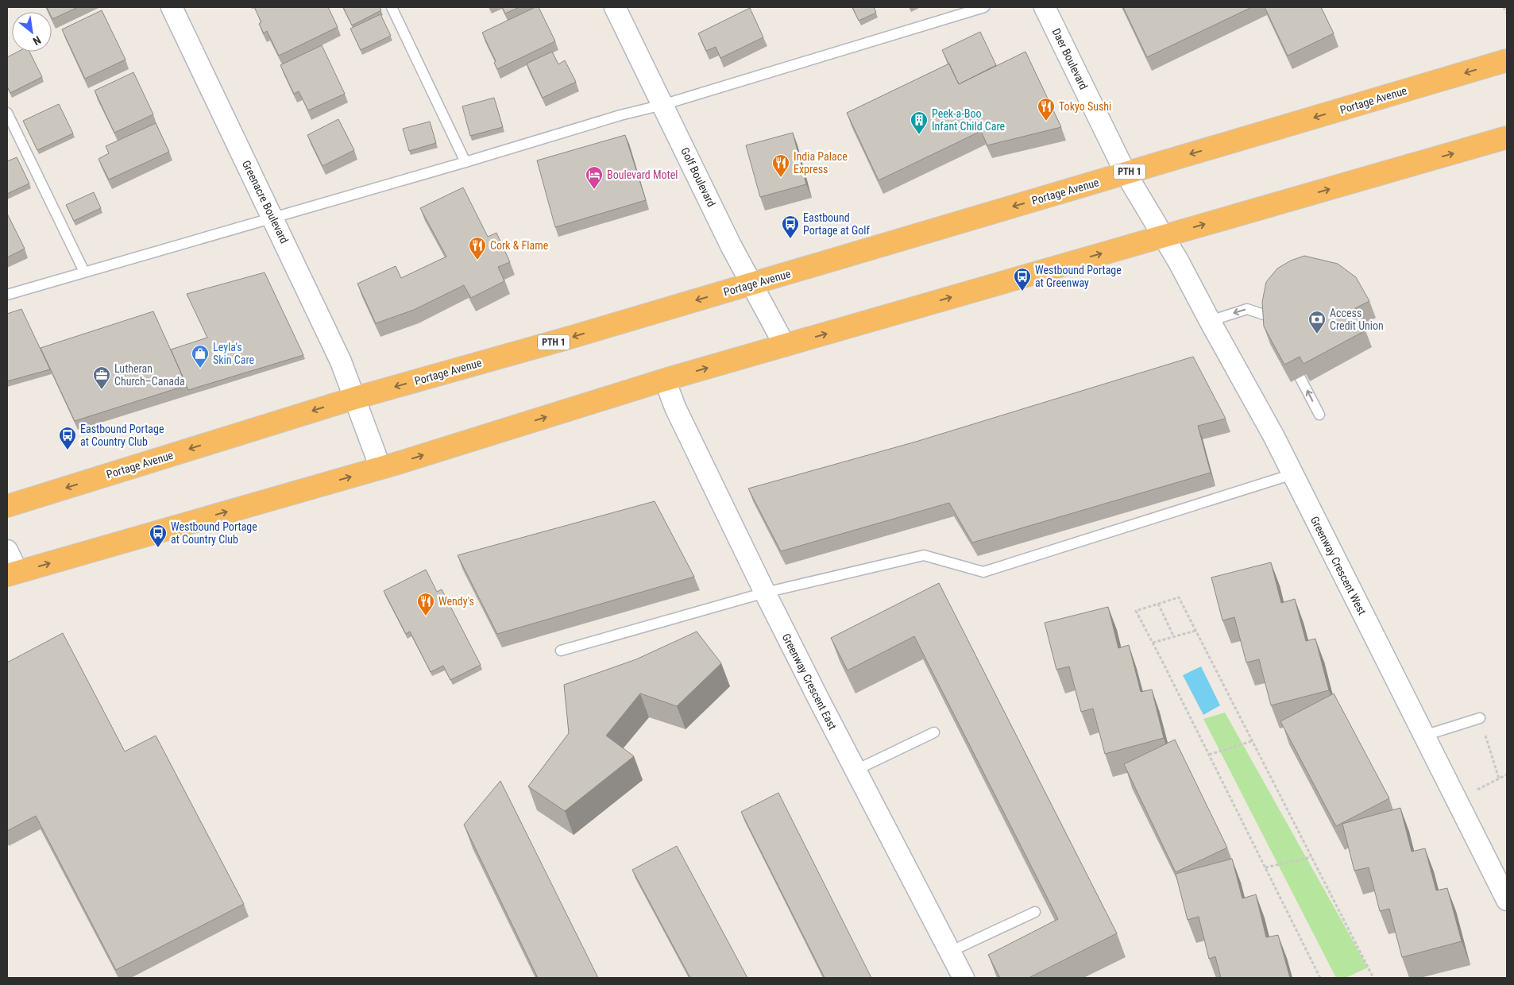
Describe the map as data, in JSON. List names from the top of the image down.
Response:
{
  "streets": {
    "highway": ["Portage Avenue", "PTH 1"],
    "street": [
      "Daer Boulevard",
      "Golf Boulevard",
      "Greenacre Boulevard",
      "Greenway Crescent West",
      "Greenway Crescent East"
    ]
  },
  "crossings": [
    ["Daer Boulevard", "Portage Avenue"],
    ["Daer Boulevard", "Greenway Crescent West"],
    ["Portage Avenue", "Golf Boulevard"],
    ["Portage Avenue", "Greenacre Boulevard"]
  ],
  "places": {
    "restaurant": [
      "Tokyo Sushi",
      "India Palace Express",
      "Cork & Flame",
      "Wendy's"
    ],
    "building": ["Peek-a-Boo Infant Child Care"],
    "hotel": ["Boulevard Motel"],
    "bus stop": [
      "Eastbound Portage at Golf",
      "Westbound Portage at Greenway",
      "Eastbound Portage at Country Club",
      "Westbound Portage at Country Club"
    ],
    "bank": ["Access Credit Union"],
    "shop": ["Leyla's Skin Care"],
    "office": ["Lutheran Church–Canada"]
  },
  "north": "bottom right"
}
